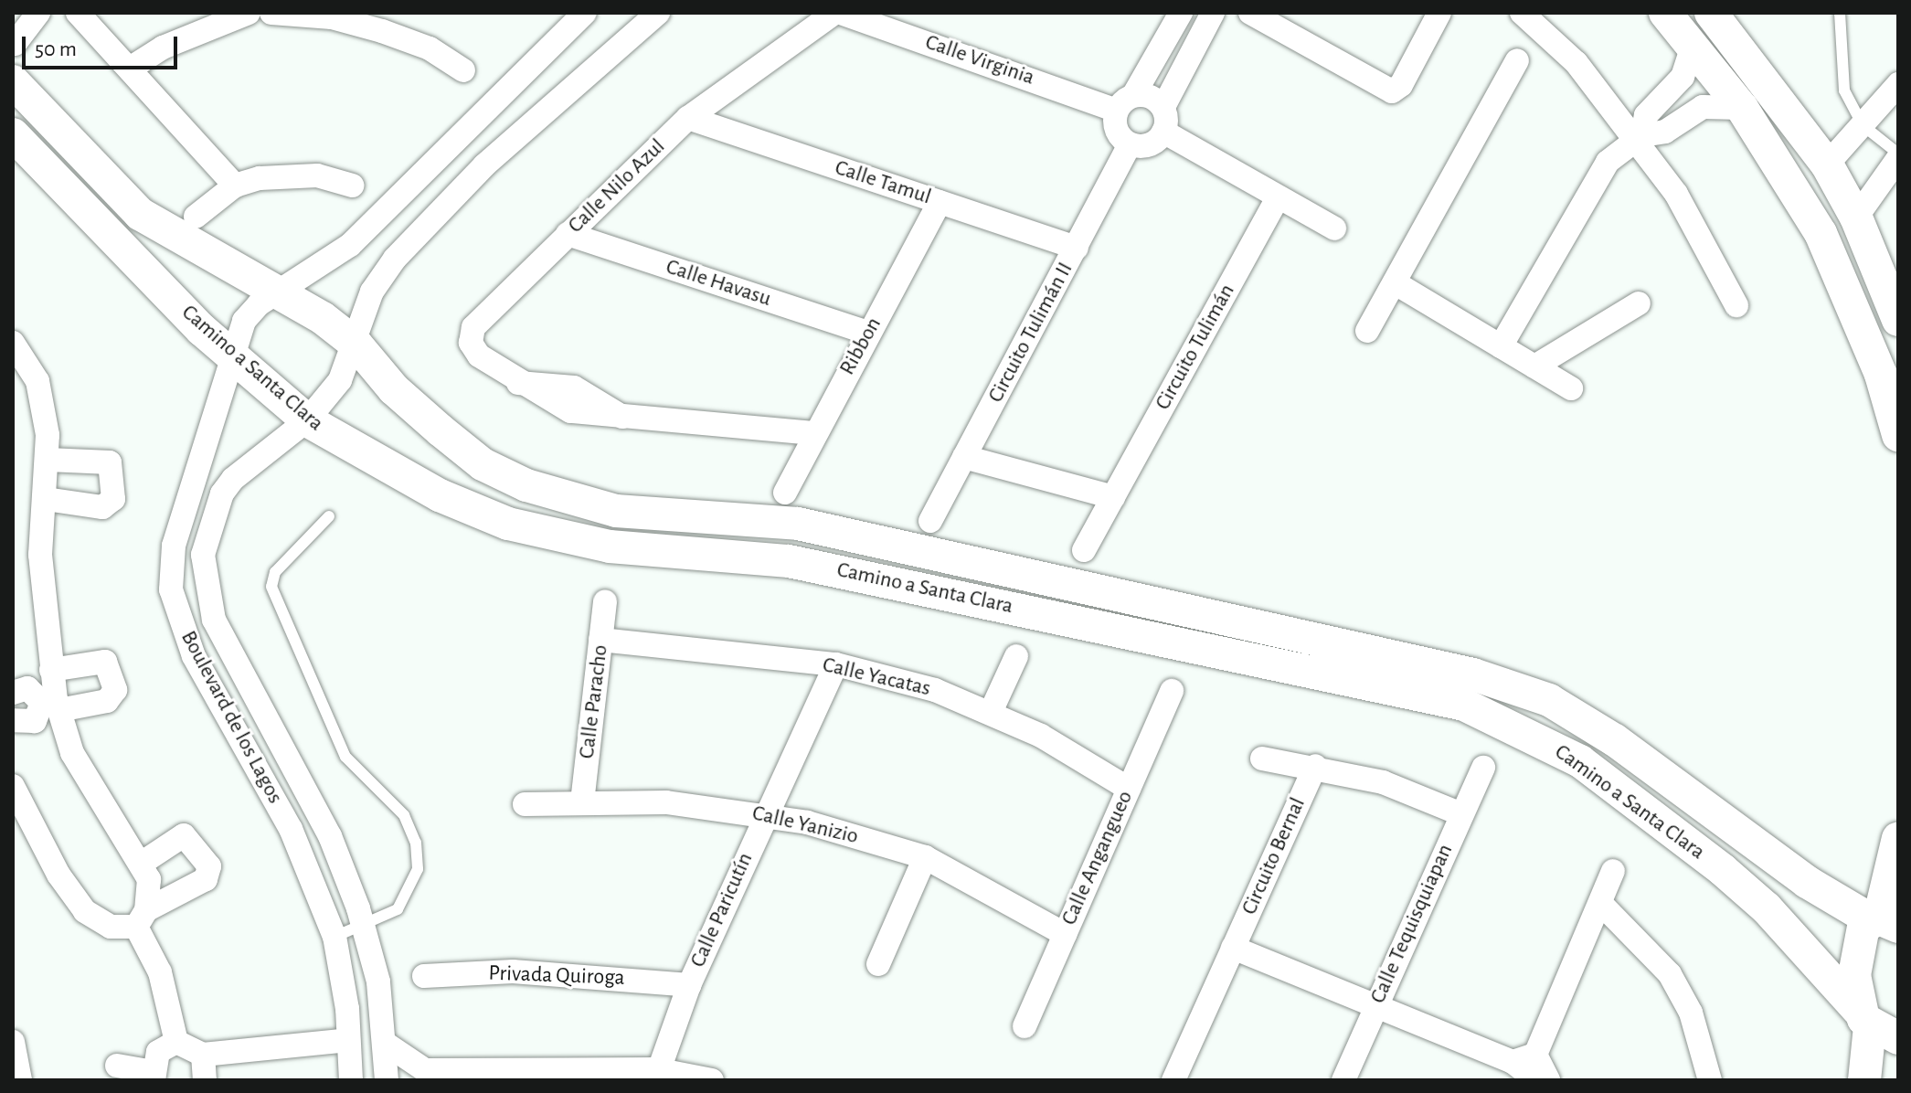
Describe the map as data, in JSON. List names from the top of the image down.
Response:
{
  "streets": {
    "main road": ["Camino a Santa Clara"],
    "street": [
      "Calle Virginia",
      "Calle Tamul",
      "Calle Nilo Azul",
      "Calle Havasu",
      "Circuito Tulimán II",
      "Ribbon",
      "Circuito Tulimán",
      "Calle Yacatas",
      "Calle Paracho",
      "Boulevard de los Lagos",
      "Calle Yanizio",
      "Circuito Bernal",
      "Calle Angangueo",
      "Calle Paricutín",
      "Calle Tequisquiapan",
      "Privada Quiroga"
    ]
  },
  "crossings": [
    ["Calle Virginia", "Circuito Tulimán II"],
    ["Calle Tamul", "Calle Nilo Azul"],
    ["Calle Tamul", "Circuito Tulimán II"],
    ["Calle Tamul", "Ribbon"],
    ["Calle Nilo Azul", "Calle Havasu"],
    ["Calle Nilo Azul", "Ribbon"],
    ["Calle Havasu", "Ribbon"],
    ["Camino a Santa Clara", "Boulevard de los Lagos"],
    ["Calle Yacatas", "Calle Paracho"],
    ["Calle Yacatas", "Calle Angangueo"],
    ["Calle Yacatas", "Calle Paricutín"],
    ["Calle Paracho", "Calle Yanizio"],
    ["Calle Yanizio", "Calle Angangueo"],
    ["Calle Yanizio", "Calle Paricutín"],
    ["Circuito Bernal", "Calle Tequisquiapan"],
    ["Calle Paricutín", "Privada Quiroga"]
  ],
  "scale_bar": "50 m"
}
